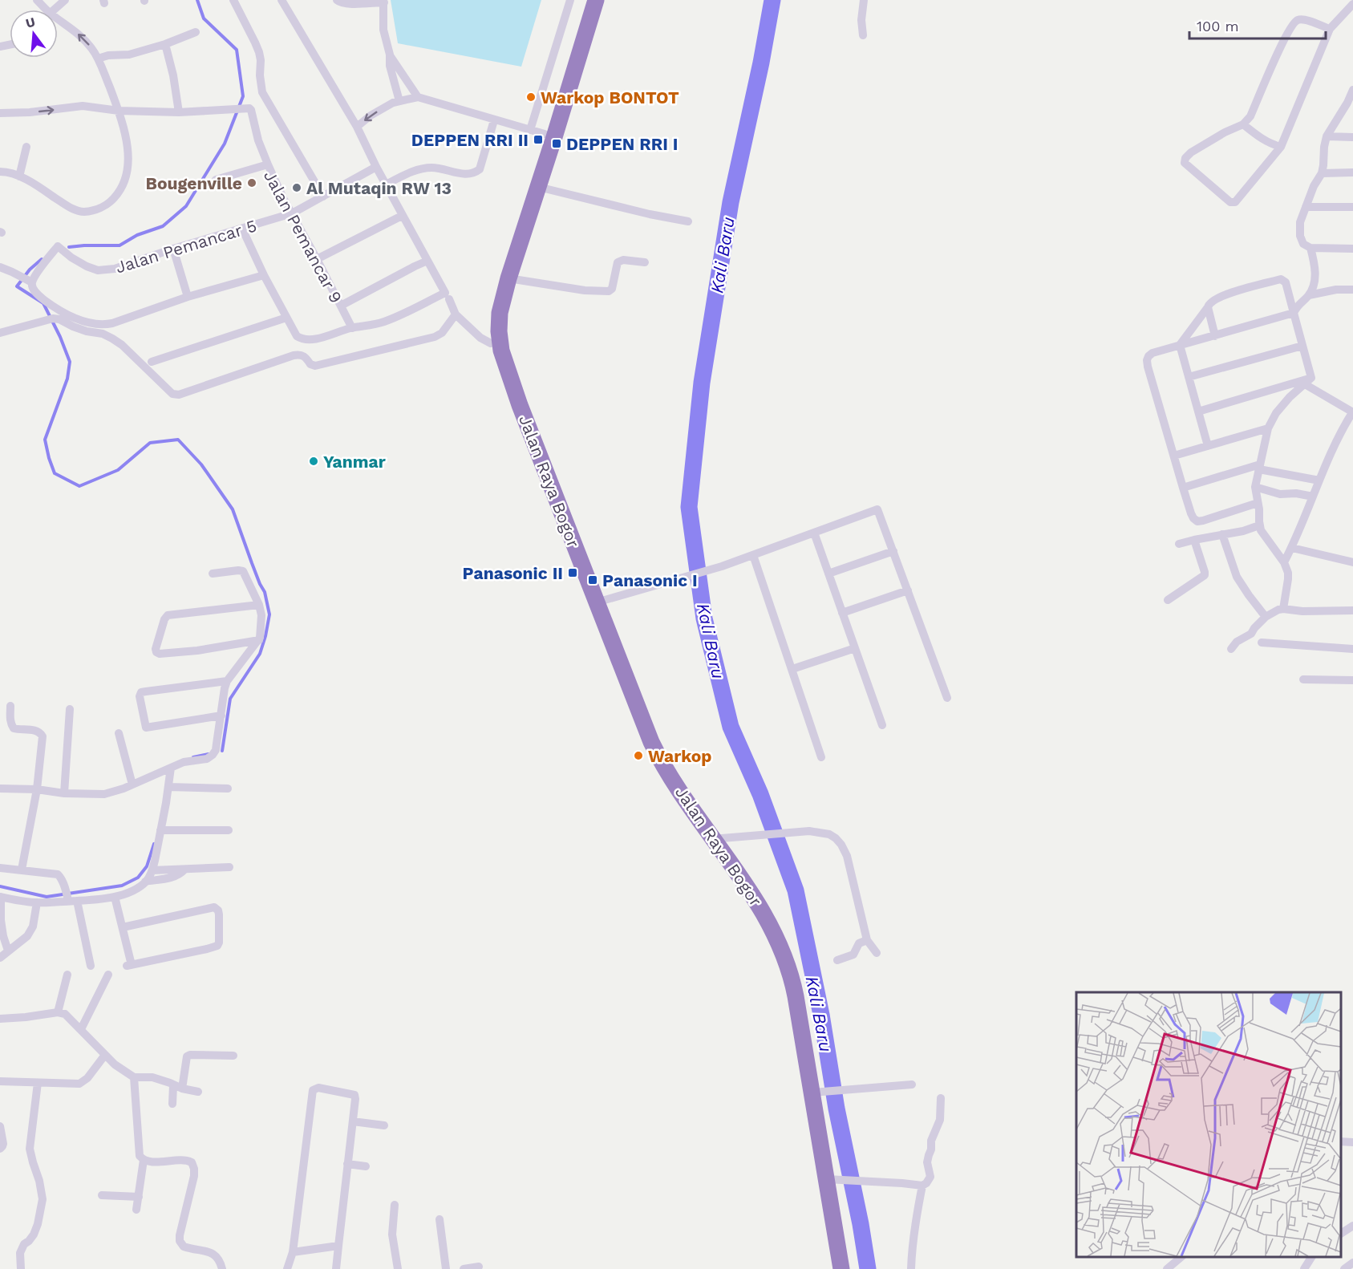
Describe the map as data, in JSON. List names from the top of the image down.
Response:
{
  "streets": {
    "highway": ["Jalan Raya Bogor"],
    "street": ["Jalan Pemancar 9", "Jalan Pemancar 5"]
  },
  "crossings": [
    ["Jalan Pemancar 9", "Jalan Pemancar 5"]
  ],
  "water": ["Kali Baru"],
  "places": {
    "other": [
      "Warkop BONTOT",
      "Bougenville",
      "Al Mutaqin RW 13",
      "Yanmar",
      "Warkop"
    ],
    "transit": [
      "DEPPEN RRI II",
      "DEPPEN RRI I",
      "Panasonic II",
      "Panasonic I"
    ]
  },
  "scale_bar": "100 m",
  "north": "top"
}
